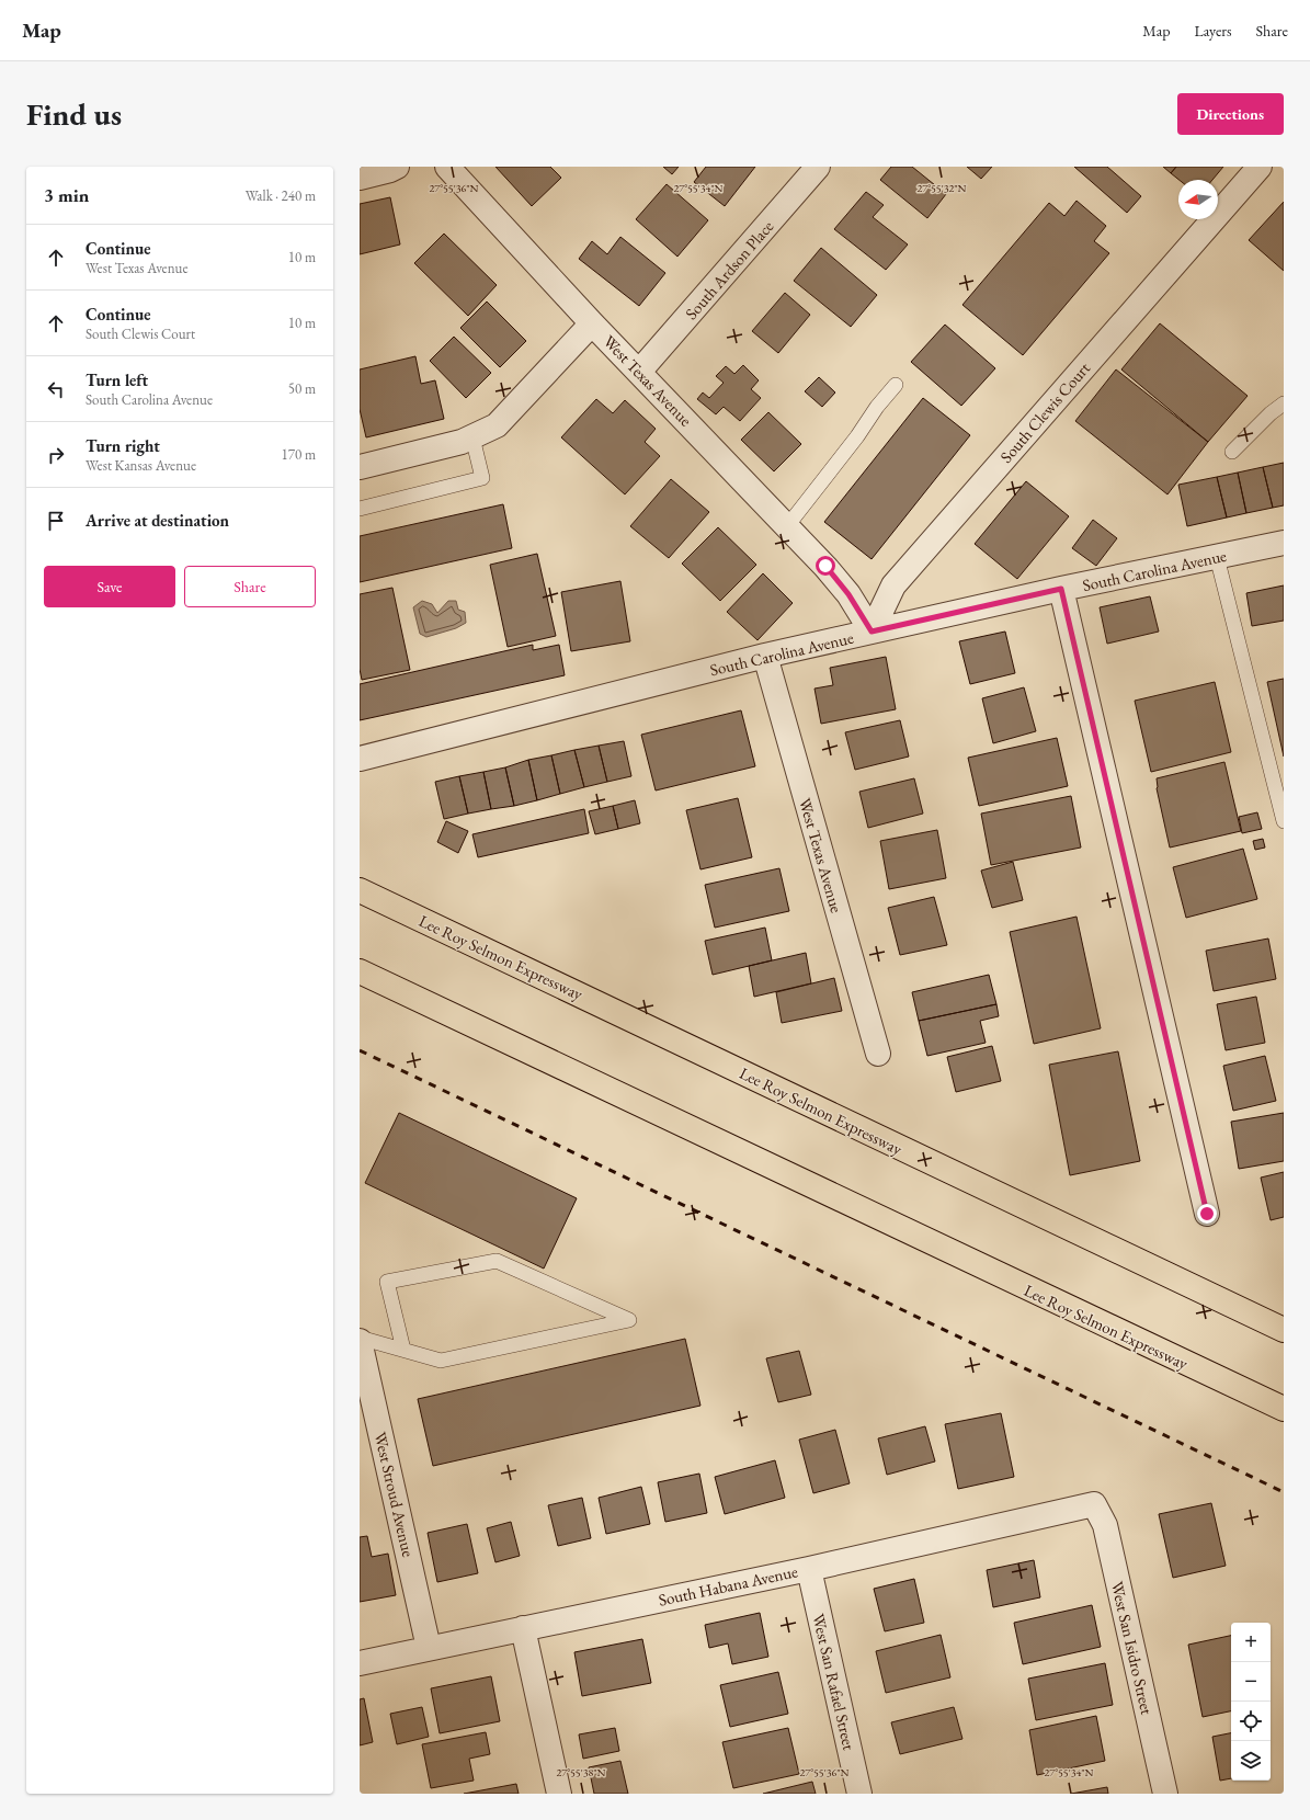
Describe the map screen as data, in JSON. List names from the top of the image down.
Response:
{
  "streets": {
    "highway": ["Lee Roy Selmon Expressway"],
    "street": [
      "South Ardson Place",
      "West Texas Avenue",
      "South Clewis Court",
      "South Carolina Avenue",
      "West Stroud Avenue",
      "South Habana Avenue",
      "West San Isidro Street",
      "West San Rafael Street"
    ]
  },
  "crossings": [
    ["South Ardson Place", "West Texas Avenue"],
    ["West Texas Avenue", "South Clewis Court"],
    ["West Texas Avenue", "South Carolina Avenue"],
    ["South Clewis Court", "South Carolina Avenue"],
    ["West Stroud Avenue", "South Habana Avenue"],
    ["South Habana Avenue", "West San Isidro Street"],
    ["South Habana Avenue", "West San Rafael Street"]
  ],
  "north": "left",
  "page": {
    "header": "Map",
    "nav": ["Map", "Layers", "Share"],
    "buttons": [
      "Directions",
      ["Save", "Share"]
    ],
    "title": "Find us",
    "heading": ["3 min", "Walk · 240 m"],
    "list": [
      ["Continue", "West Texas Avenue", "10 m"],
      ["Continue", "South Clewis Court", "10 m"],
      ["Turn left", "South Carolina Avenue", "50 m"],
      ["Turn right", "West Kansas Avenue", "170 m"],
      "Arrive at destination"
    ],
    "map_buttons": ["+", "−"]
  },
  "coordinates": [
    "27°55'36\"N",
    "27°55'34\"N",
    "27°55'32\"N",
    "27°55'38\"N"
  ]
}
